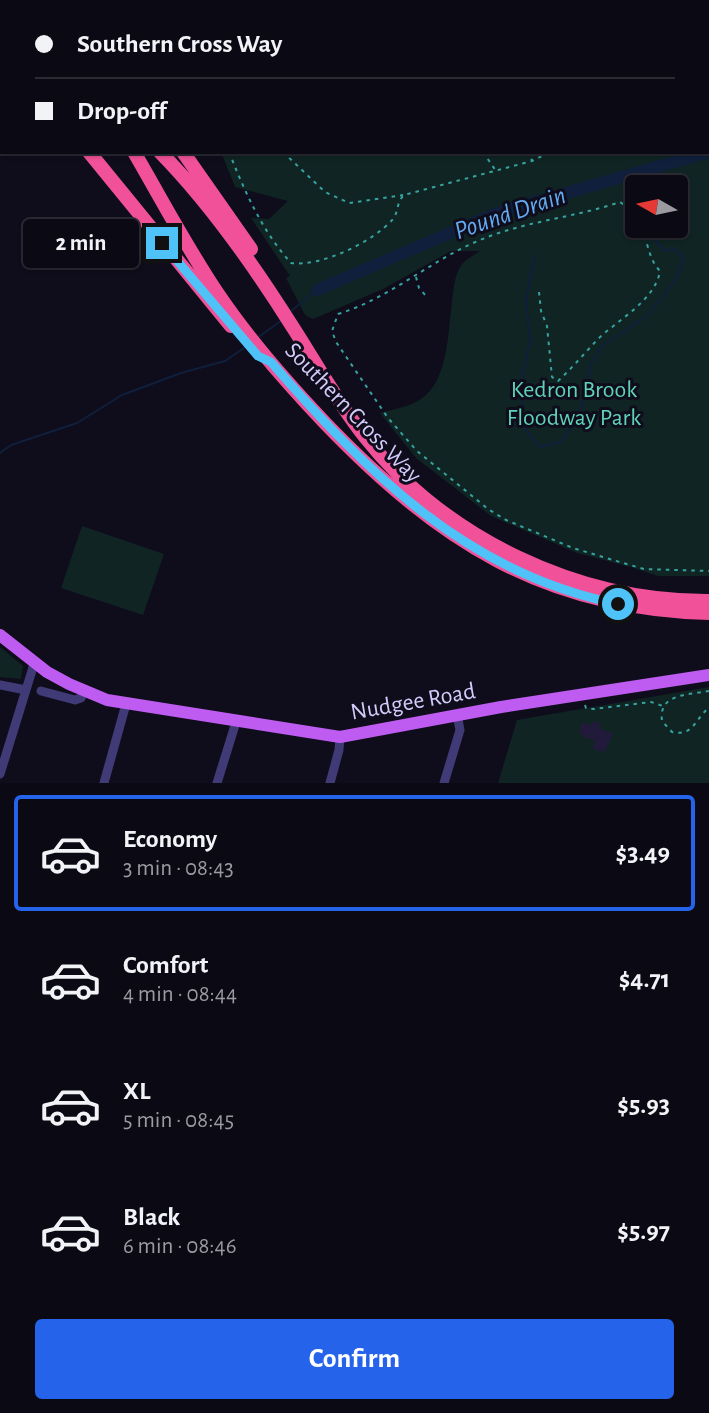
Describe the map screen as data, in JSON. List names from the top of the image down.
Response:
{
  "streets": {
    "highway": ["Southern Cross Way"],
    "main road": ["Nudgee Road"]
  },
  "water": ["Pound Drain"],
  "parks": ["Kedron Brook Floodway Park"],
  "north": "left",
  "page": {
    "banner": ["Southern Cross Way", "Drop-off"],
    "bubble": "2 min",
    "list": [
      {
        "name": "Economy",
        "note": "3 min · 08:43",
        "value": "$3.49"
      },
      {
        "name": "Comfort",
        "note": "4 min · 08:44",
        "value": "$4.71"
      },
      {
        "name": "XL",
        "note": "5 min · 08:45",
        "value": "$5.93"
      },
      {
        "name": "Black",
        "note": "6 min · 08:46",
        "value": "$5.97"
      }
    ],
    "buttons": "Confirm"
  }
}
